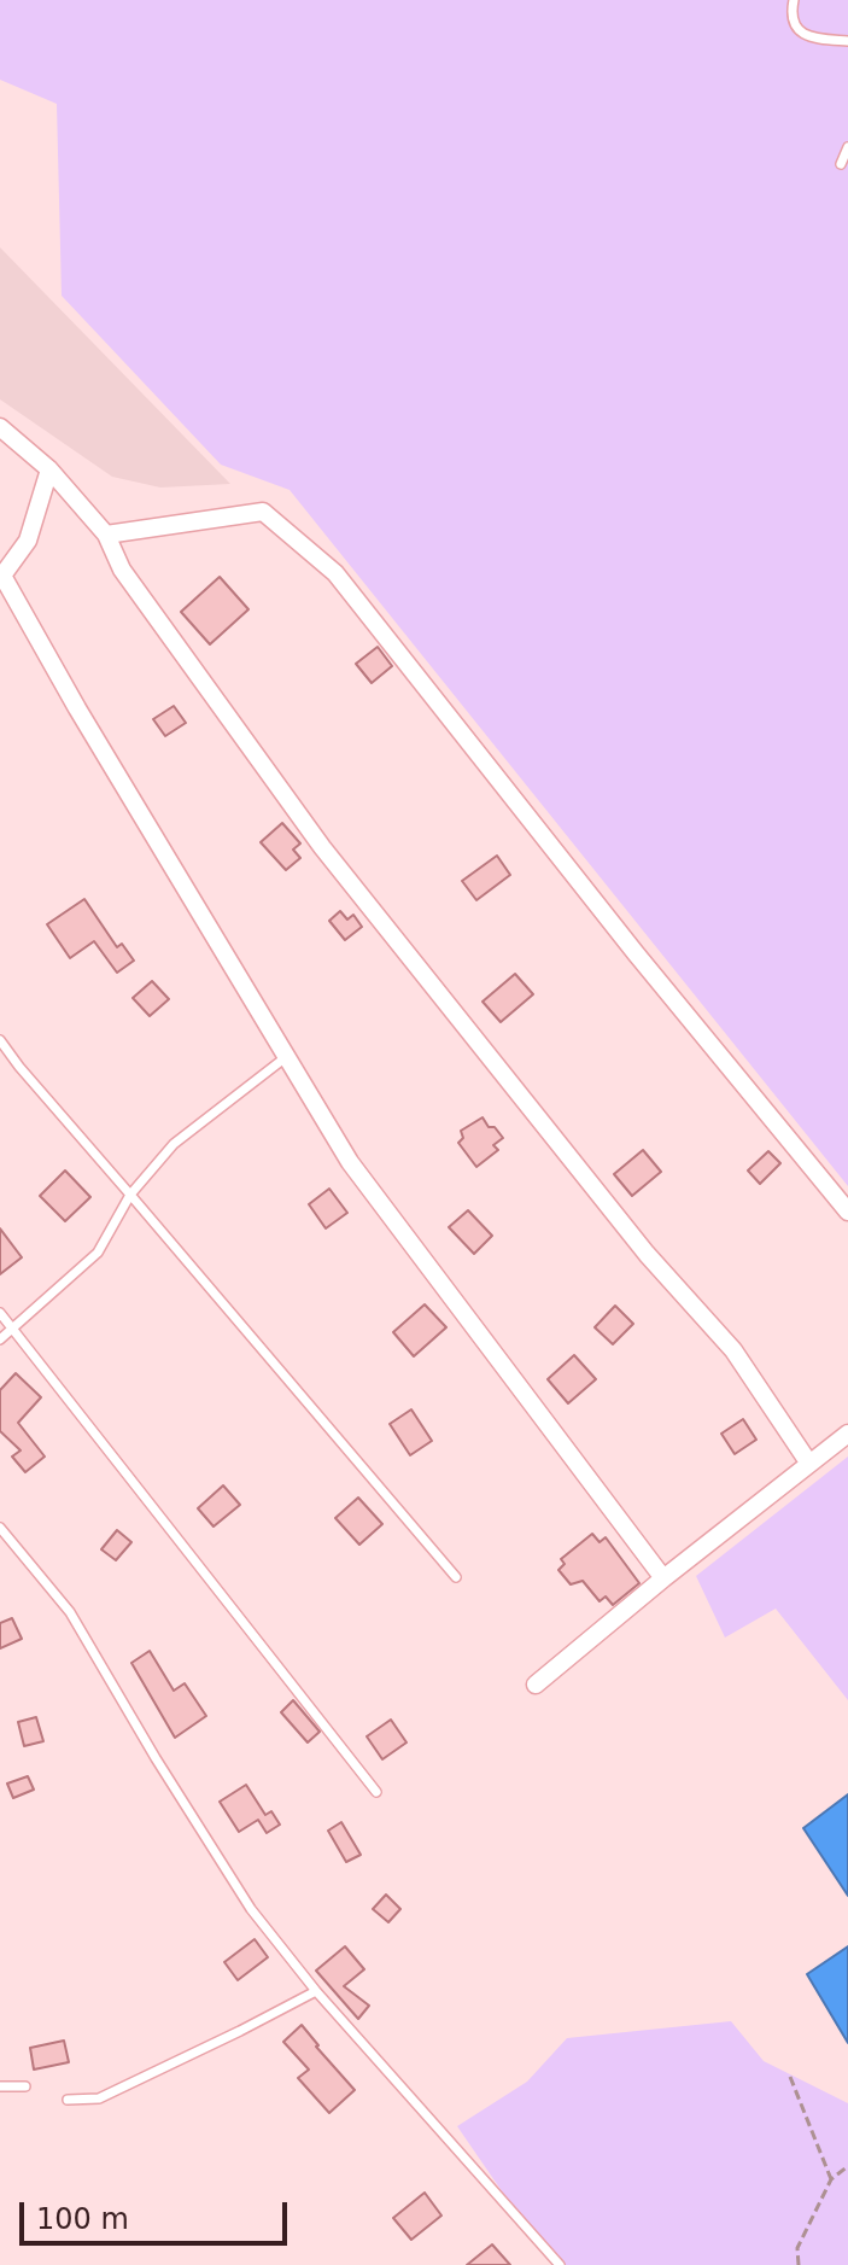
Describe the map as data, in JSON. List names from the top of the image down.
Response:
{
  "scale_bar": "100 m"
}
